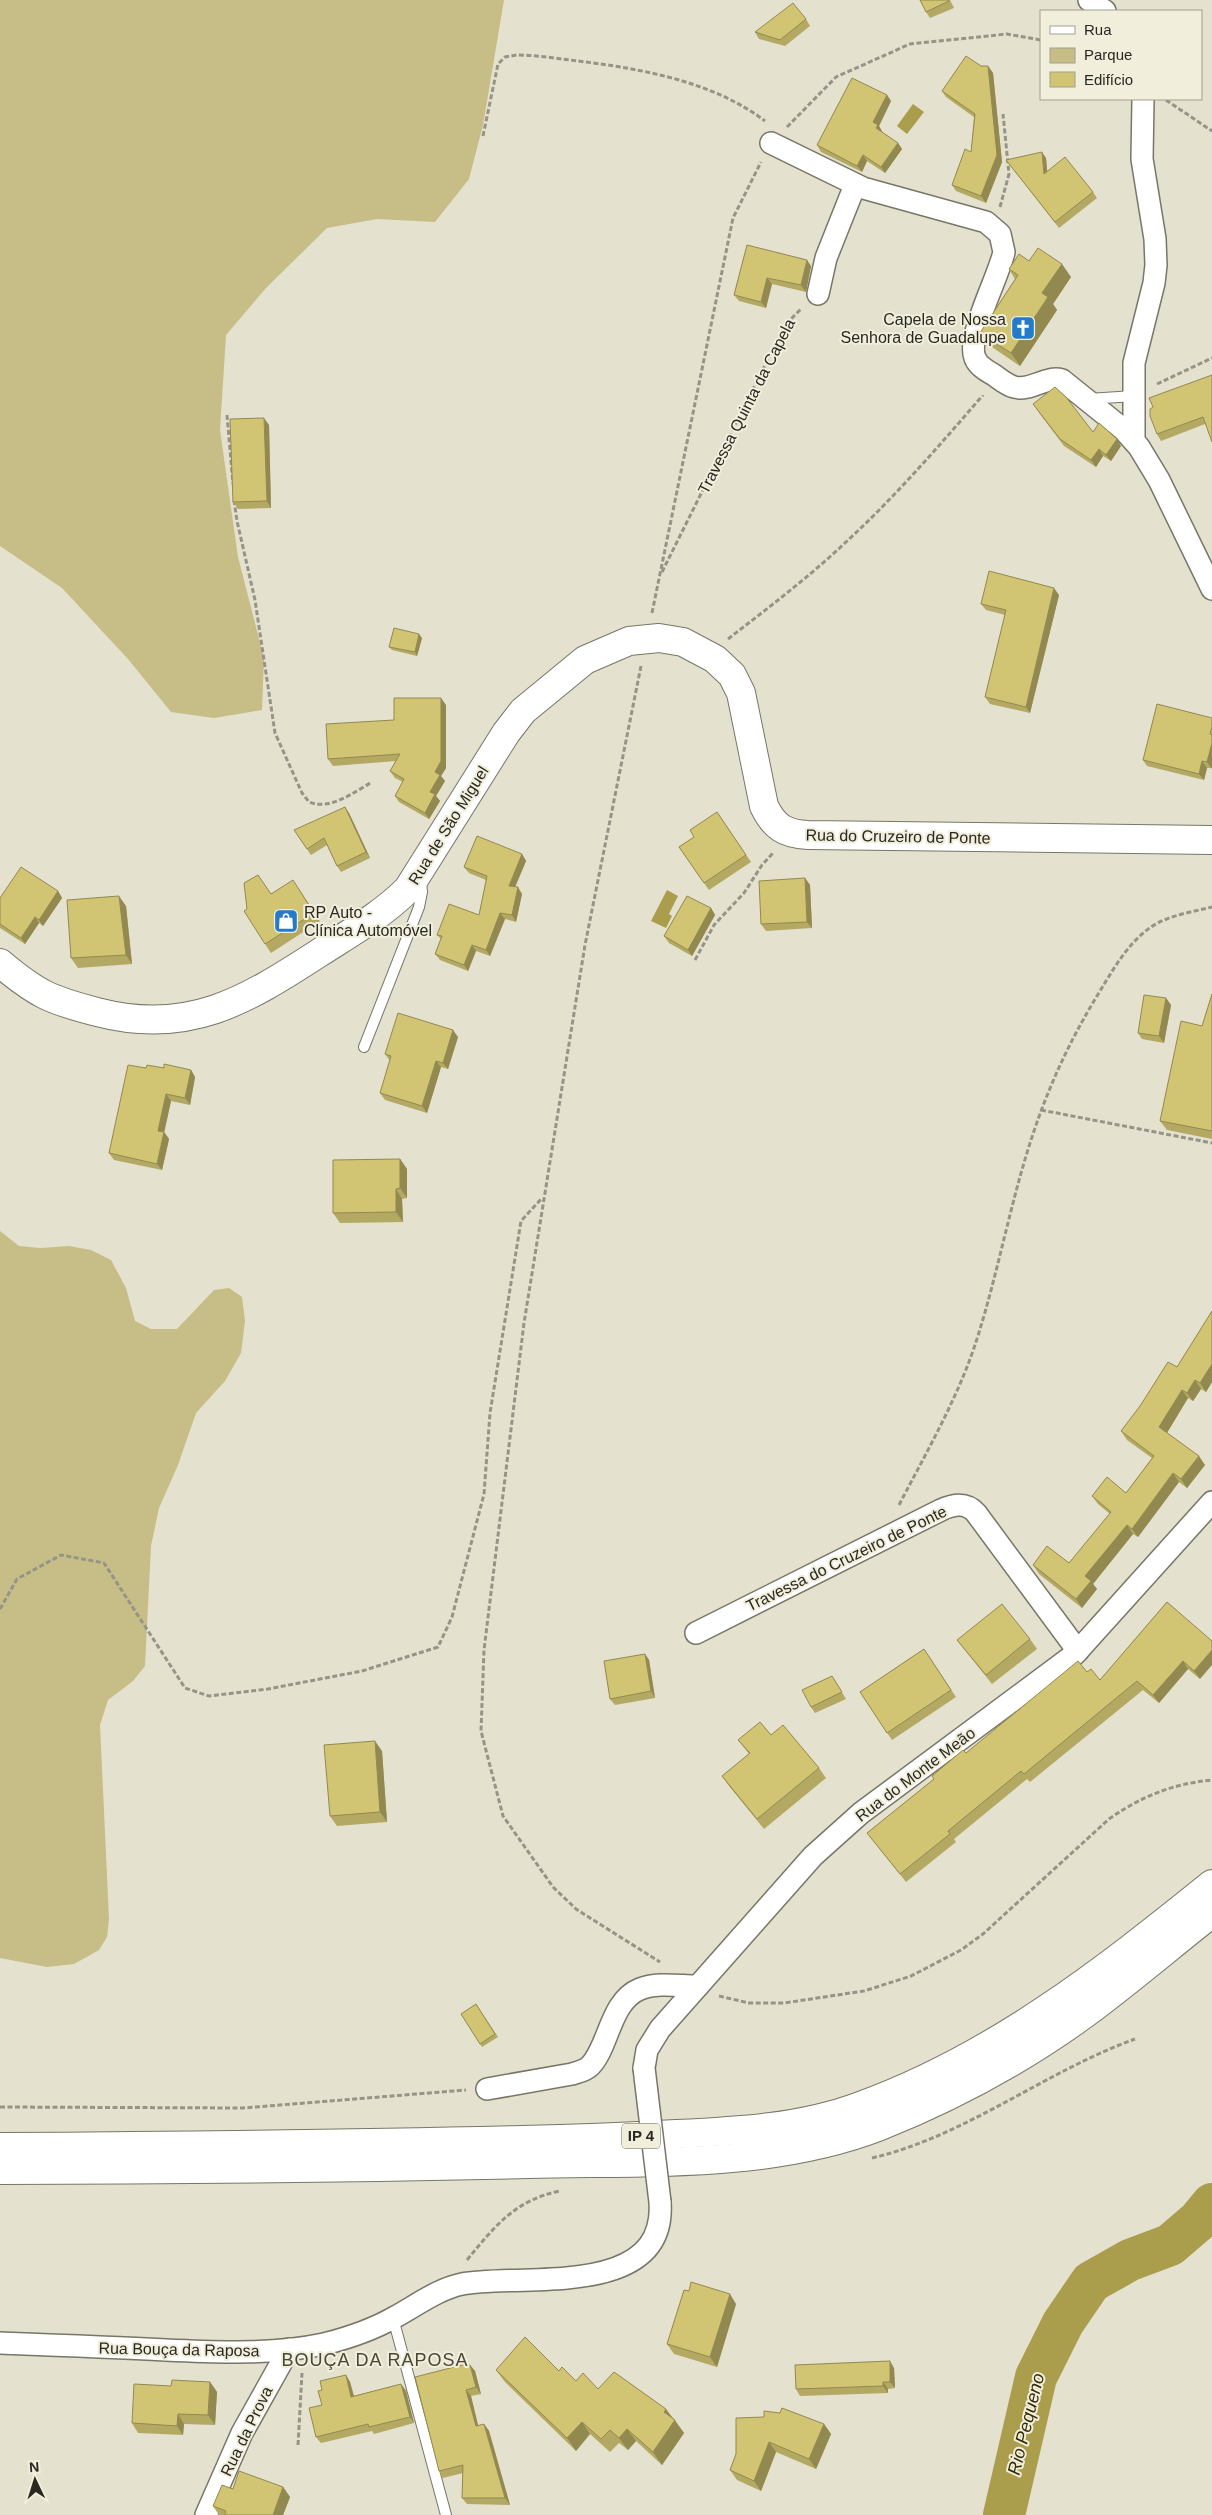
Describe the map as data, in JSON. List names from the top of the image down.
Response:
{
  "streets": {
    "main road": ["Rua de São Miguel", "Rua do Cruzeiro de Ponte", "IP 4"],
    "street": [
      "Travessa do Cruzeiro de Ponte",
      "Rua do Monte Meão",
      "Rua Bouça da Raposa",
      "Rua da Prova"
    ],
    "path": ["Travessa Quinta da Capela"]
  },
  "crossings": [
    ["Rua de São Miguel", "Rua do Cruzeiro de Ponte"],
    ["Travessa do Cruzeiro de Ponte", "Rua do Monte Meão"],
    ["Rua do Monte Meão", "Rua Bouça da Raposa"],
    ["Rua Bouça da Raposa", "Rua da Prova"]
  ],
  "districts": ["BOUÇA DA RAPOSA"],
  "water": ["Rio Pequeno"],
  "places": {
    "church": ["Capela de Nossa Senhora de Guadalupe"],
    "shop": ["RP Auto - Clínica Automóvel"]
  },
  "legend": ["Rua", "Parque", "Edifício"],
  "north": "top"
}
